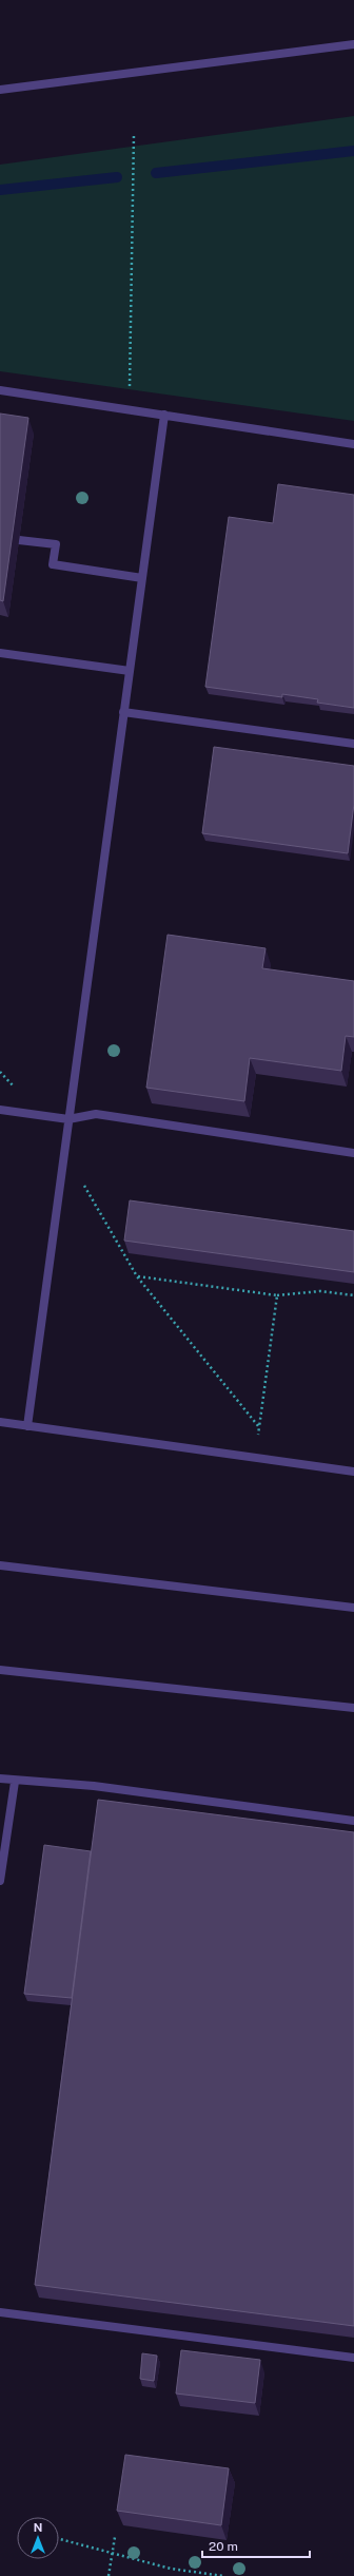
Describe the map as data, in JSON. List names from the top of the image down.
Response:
{
  "scale_bar": "20 m",
  "north": "top"
}
